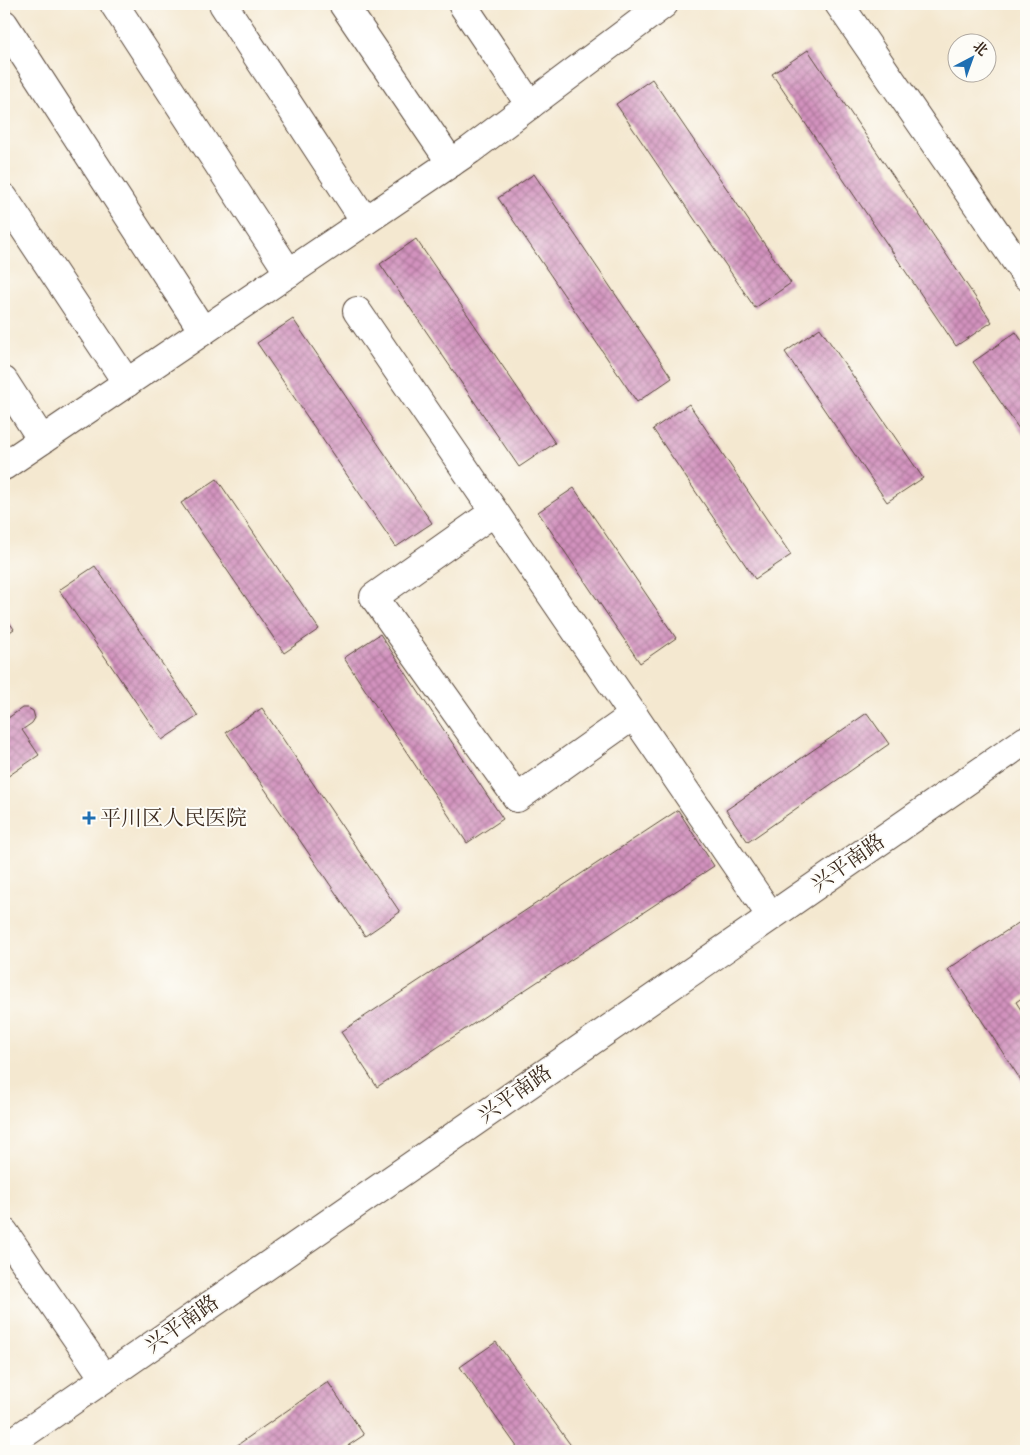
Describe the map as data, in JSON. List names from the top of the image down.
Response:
{
  "streets": {
    "street": ["兴平南路"]
  },
  "places": {
    "health": ["平川区人民医院"]
  },
  "north": "top right"
}
